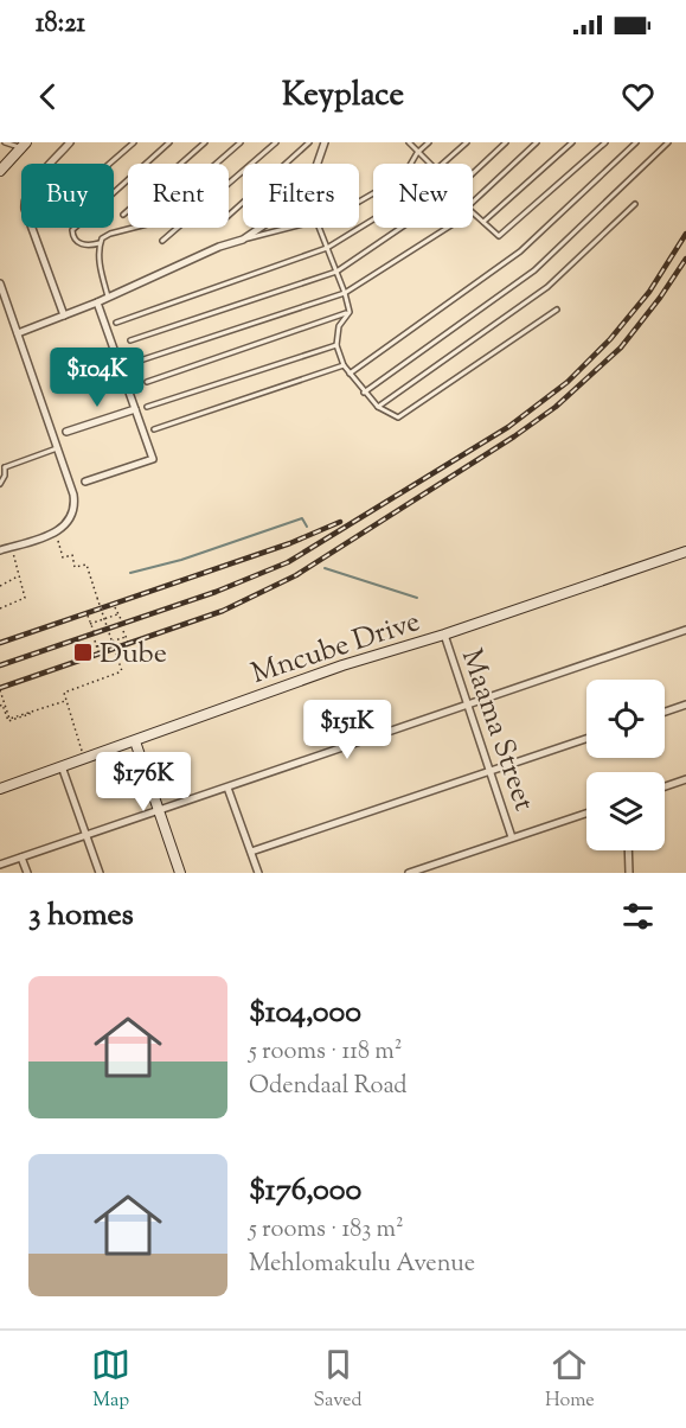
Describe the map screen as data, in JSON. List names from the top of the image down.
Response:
{
  "streets": {
    "street": ["Mncube Drive", "Maama Street"]
  },
  "crossings": [
    ["Mncube Drive", "Maama Street"]
  ],
  "places": {
    "transit": ["Dube"]
  },
  "page": {
    "status": "18:21",
    "header": "Keyplace",
    "chip": [
      "Buy",
      "Rent",
      "Filters",
      "New"
    ],
    "price": ["$104K", "$151K", "$176K"],
    "heading": "3 homes",
    "list": [
      {
        "name": "$104,000",
        "note": "5 rooms · 118 m² · Odendaal Road"
      },
      {
        "name": "$176,000",
        "note": "5 rooms · 183 m² · Mehlomakulu Avenue"
      }
    ],
    "tabs": ["Map", "Saved", "Home"]
  }
}
